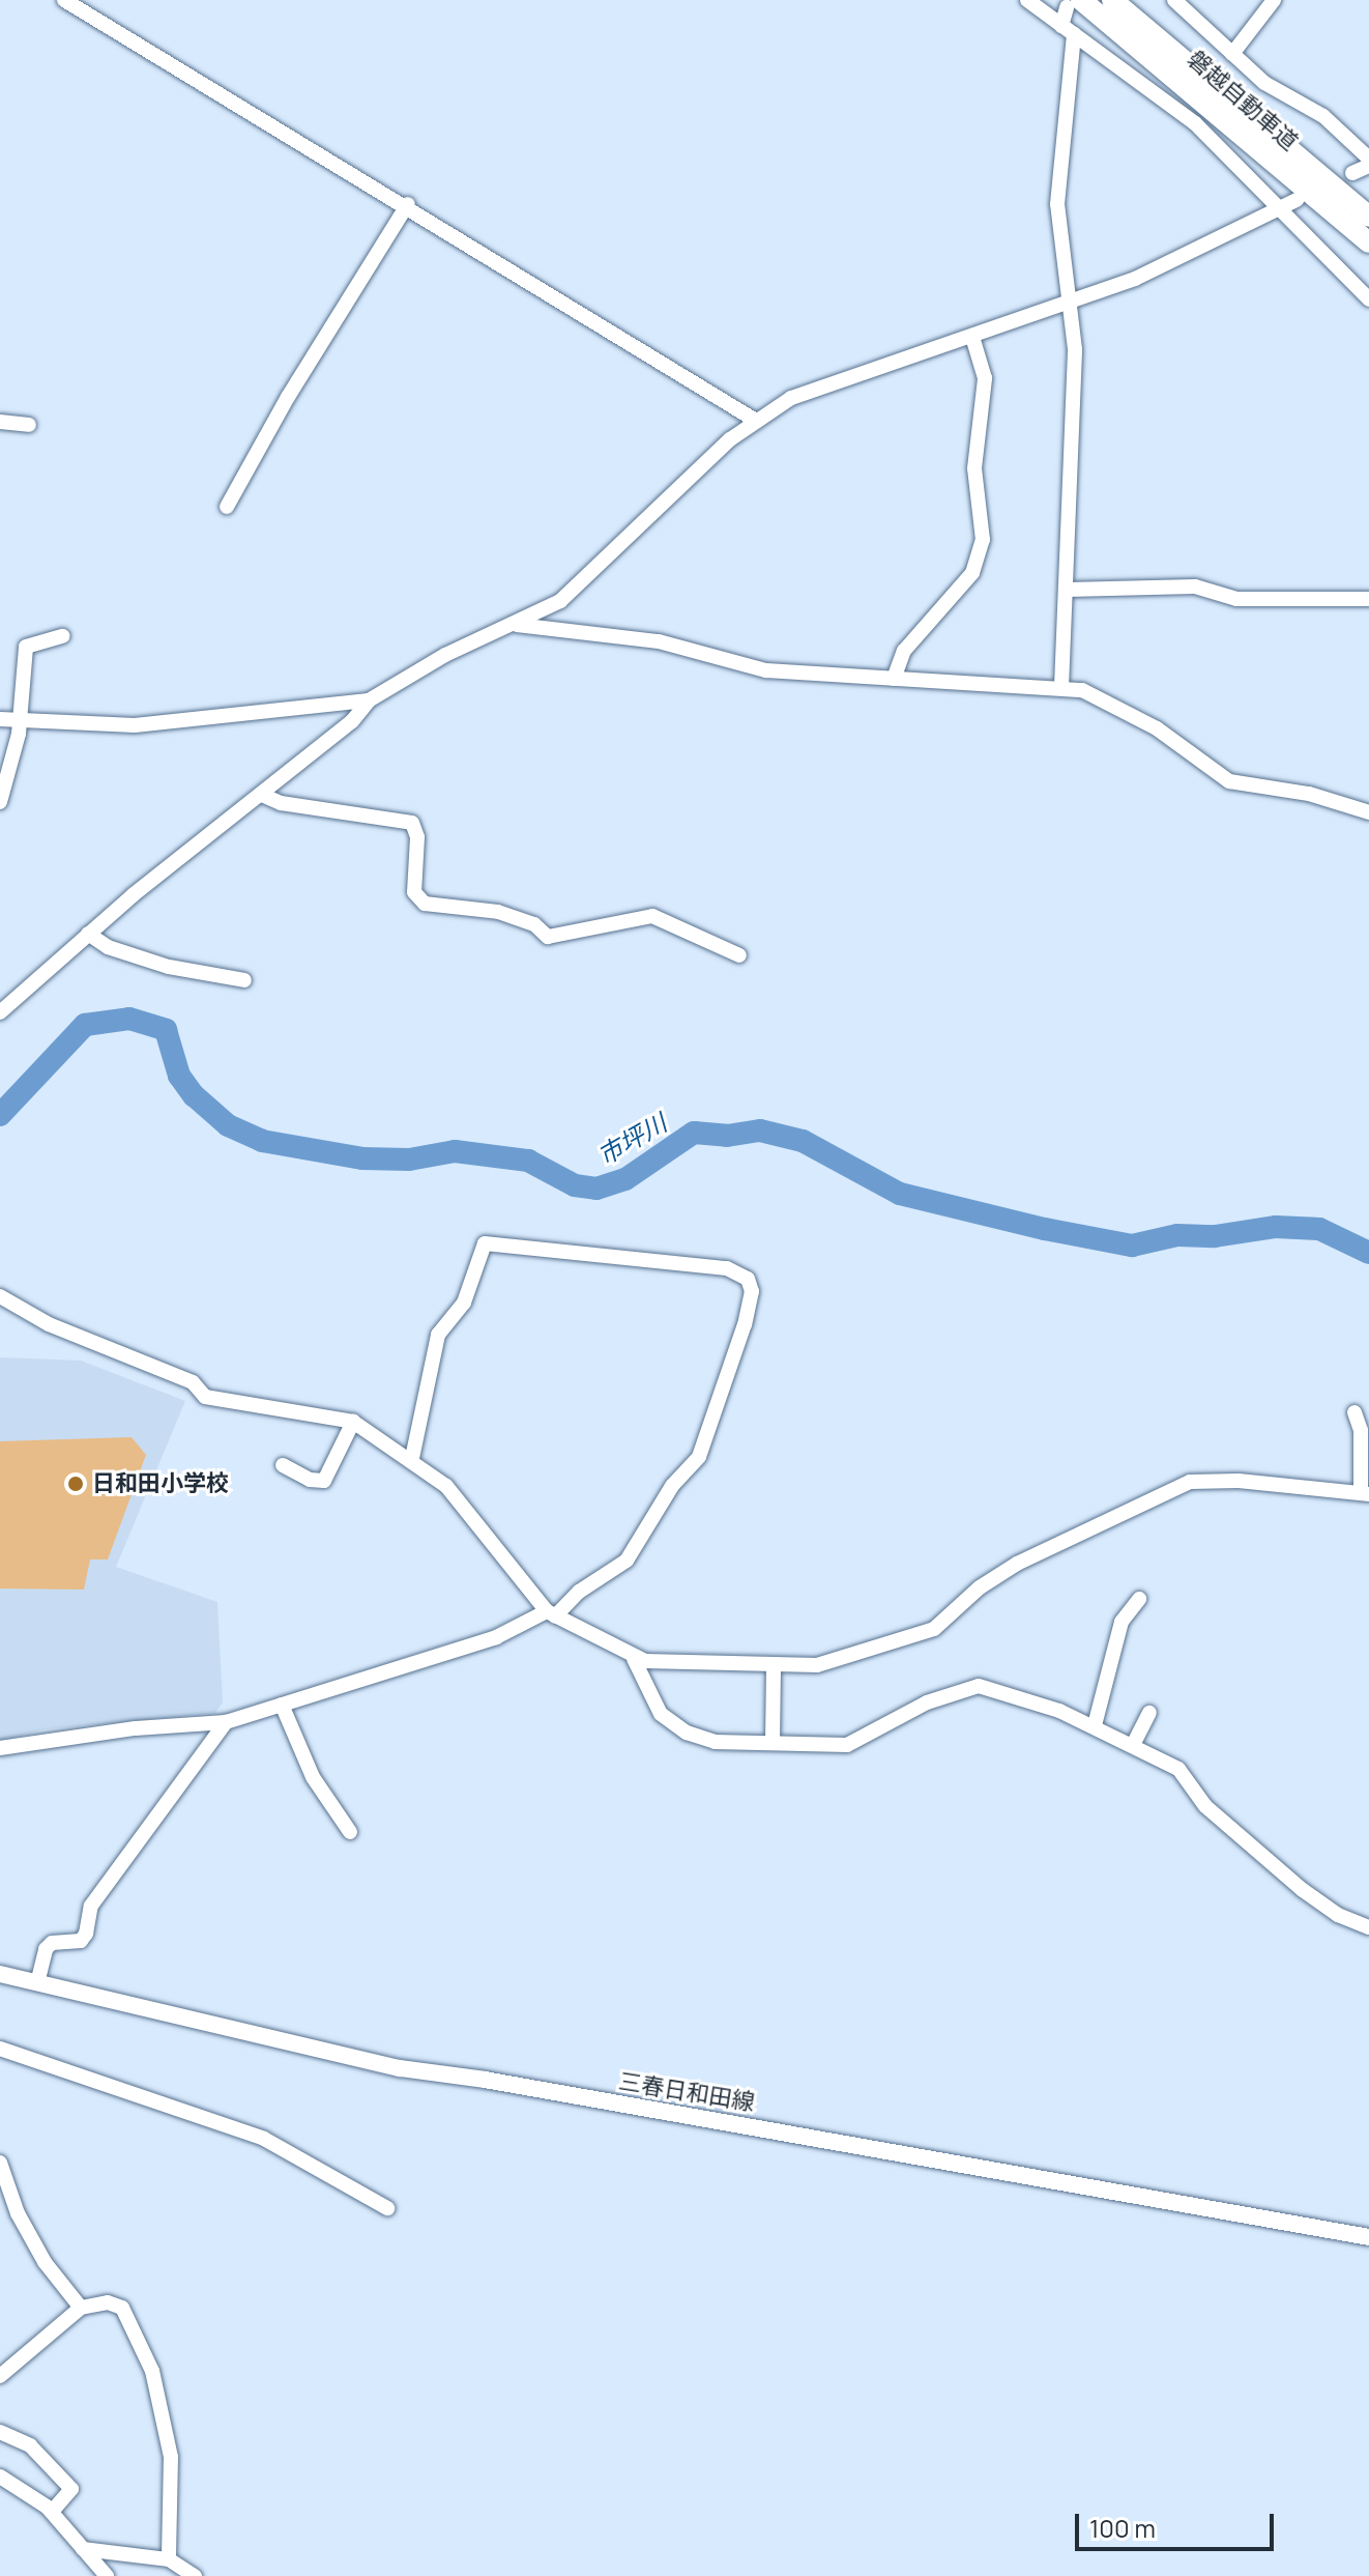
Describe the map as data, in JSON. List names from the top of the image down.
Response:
{
  "streets": {
    "highway": ["磐越自動車道"],
    "main road": ["三春日和田線"]
  },
  "water": ["市坪川"],
  "places": ["日和田小学校"],
  "scale_bar": "100 m"
}
